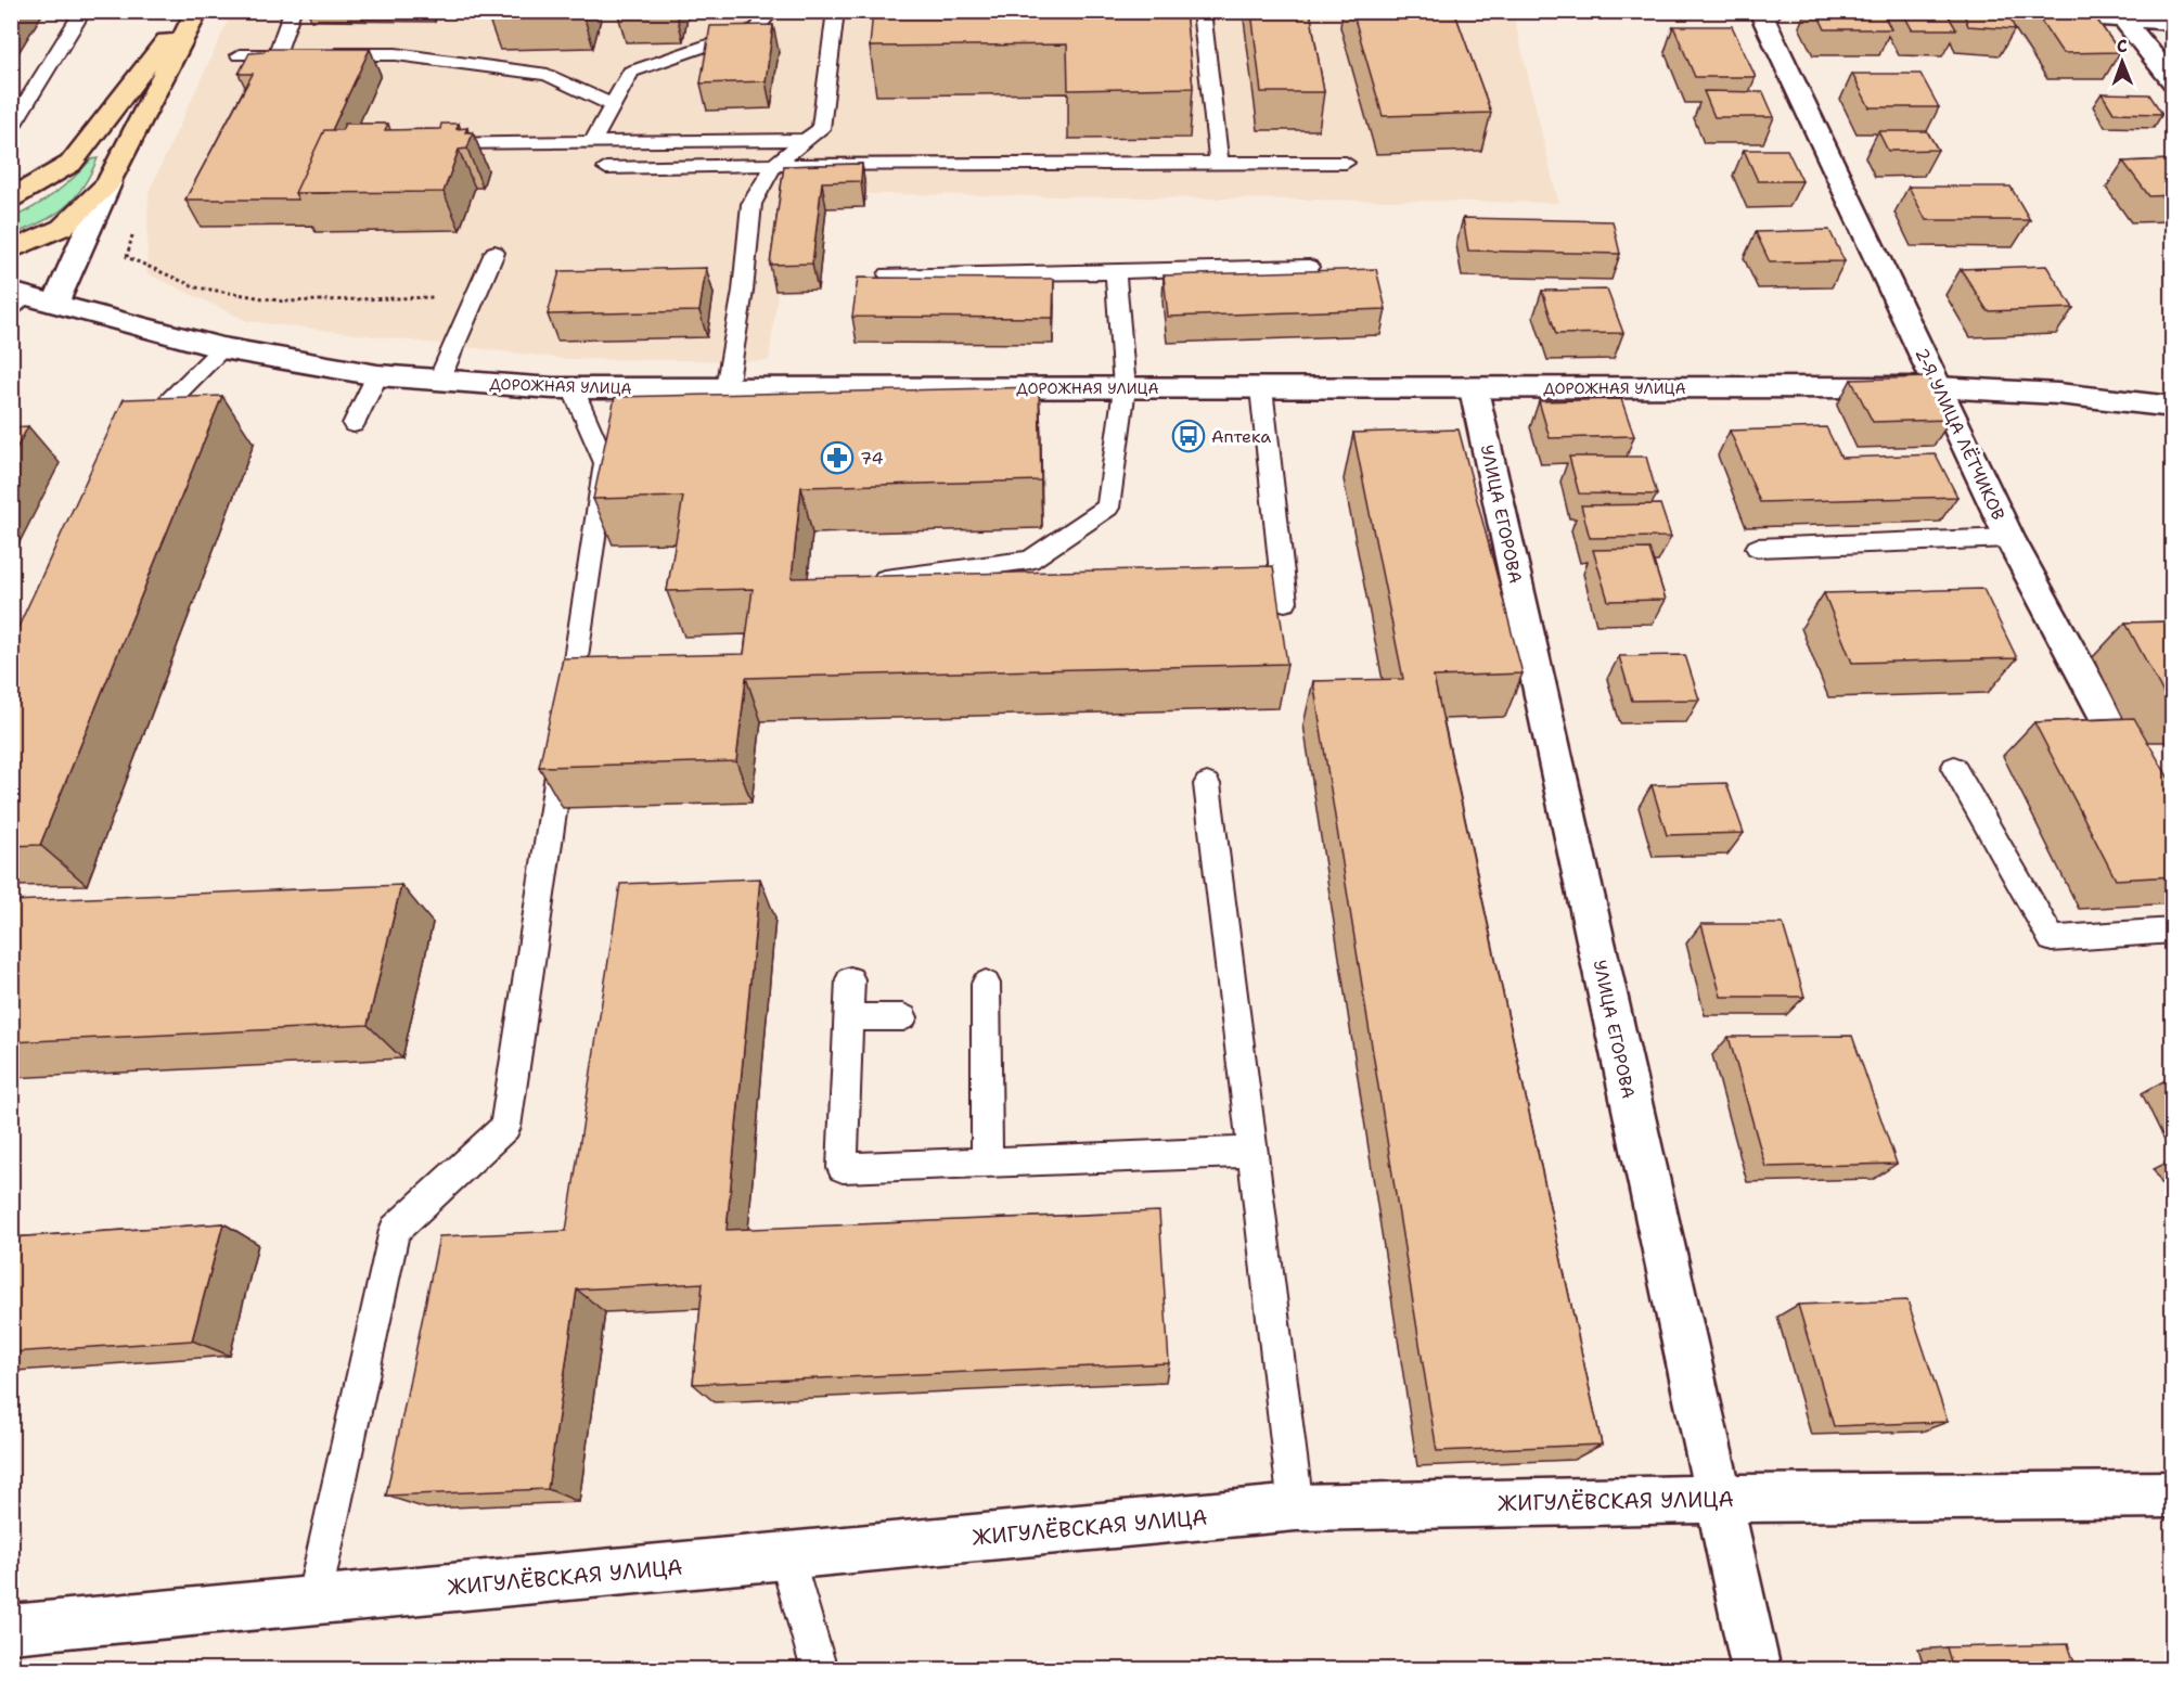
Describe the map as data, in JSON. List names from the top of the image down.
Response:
{
  "streets": {
    "street": [
      "ДОРОЖНАЯ УЛИЦА",
      "2-Я УЛИЦА ЛЁТЧИКОВ",
      "УЛИЦА ЕГОРОВА",
      "ЖИГУЛЁВСКАЯ УЛИЦА"
    ]
  },
  "crossings": [
    ["ДОРОЖНАЯ УЛИЦА", "2-Я УЛИЦА ЛЁТЧИКОВ"],
    ["ДОРОЖНАЯ УЛИЦА", "УЛИЦА ЕГОРОВА"],
    ["УЛИЦА ЕГОРОВА", "ЖИГУЛЁВСКАЯ УЛИЦА"]
  ],
  "places": {
    "bus stop": ["Аптека"],
    "pharmacy": ["74"]
  },
  "north": "top"
}
